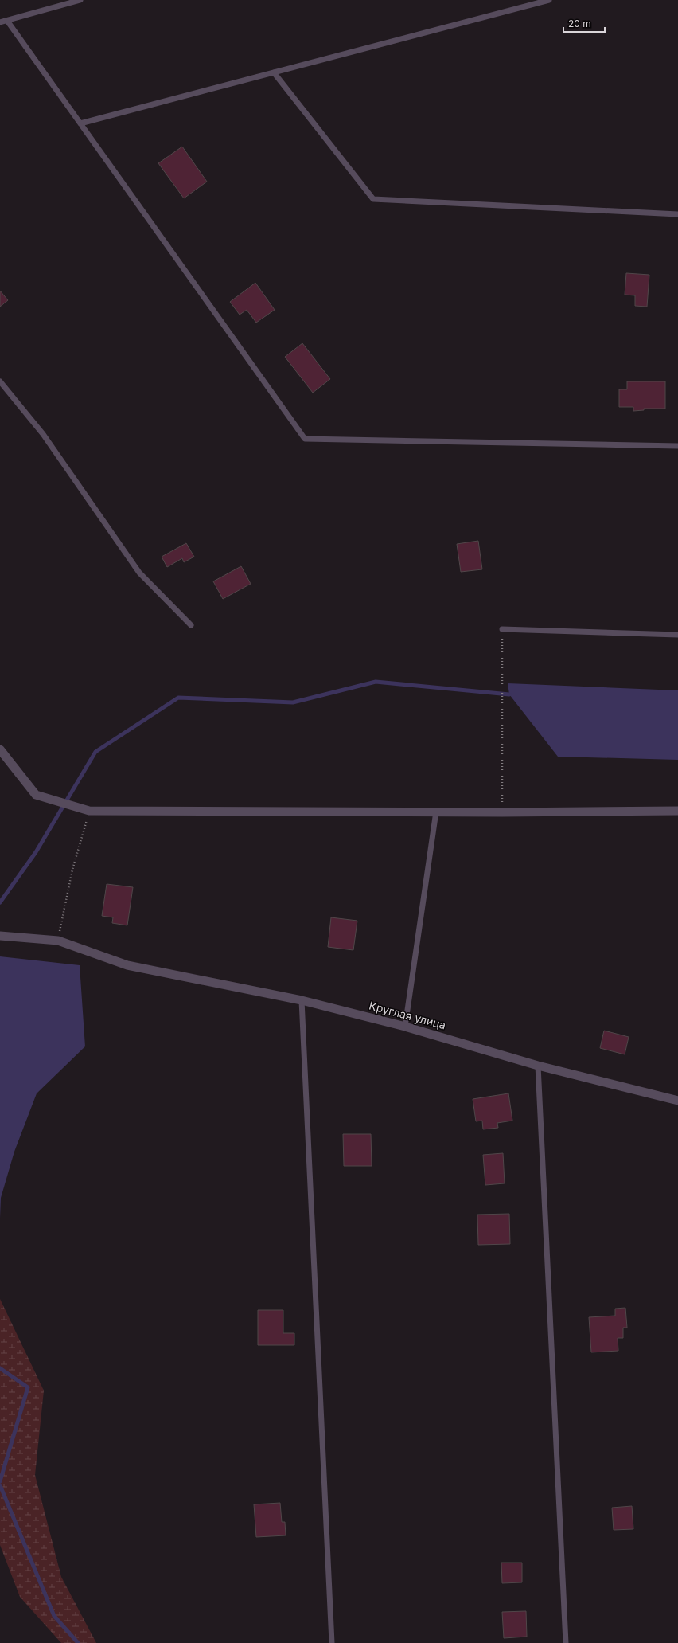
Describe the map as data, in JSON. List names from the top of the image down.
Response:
{
  "streets": {
    "street": ["Круглая улица"]
  },
  "scale_bar": "20 m"
}
